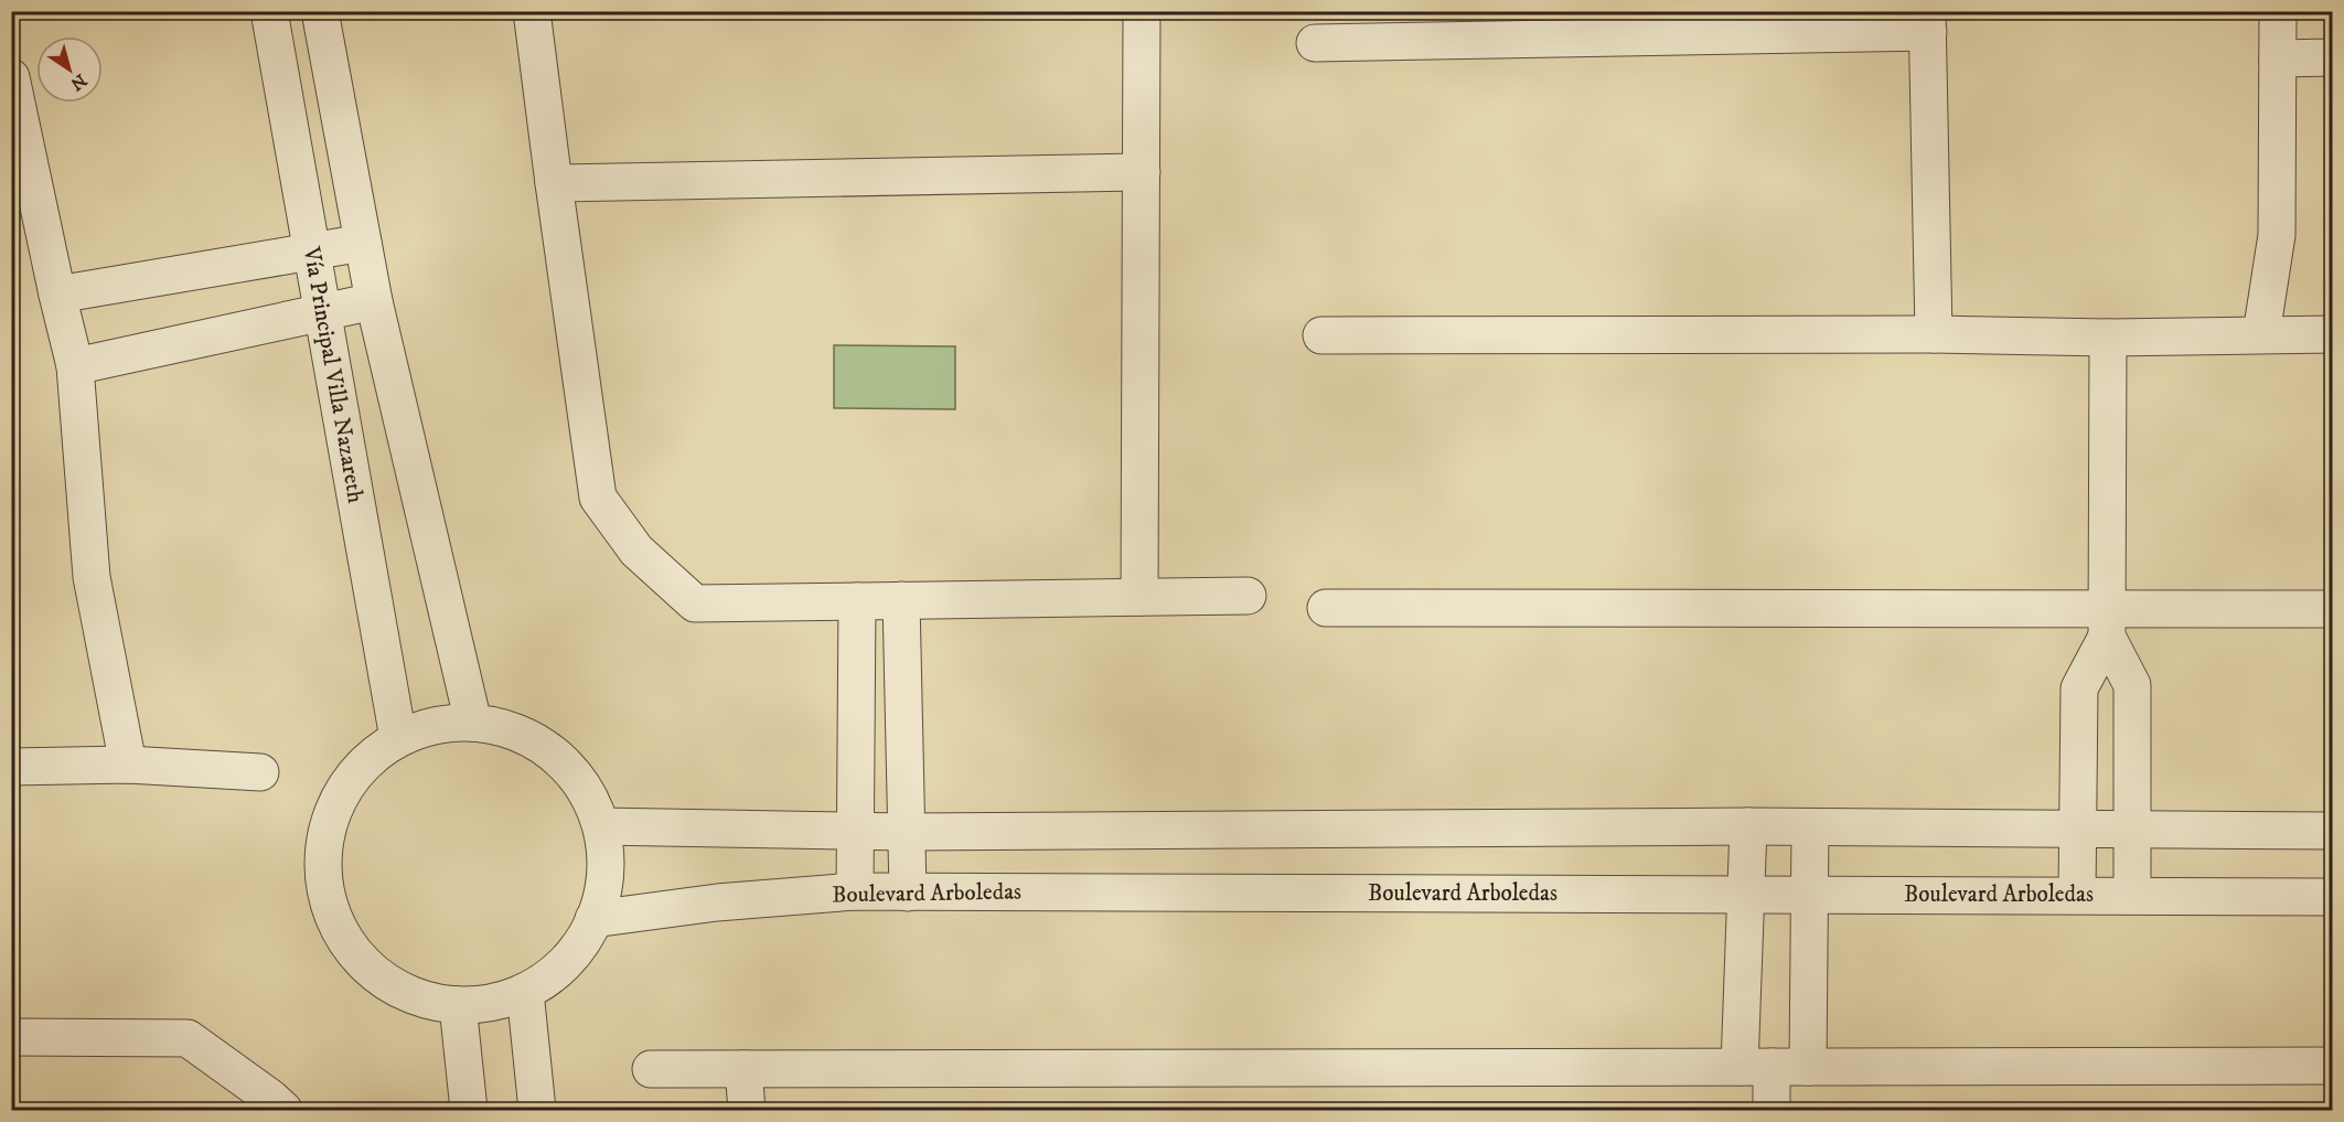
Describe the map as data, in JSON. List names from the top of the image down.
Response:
{
  "streets": {
    "street": ["Vía Principal Villa Nazareth", "Boulevard Arboledas"]
  },
  "north": "bottom right"
}
